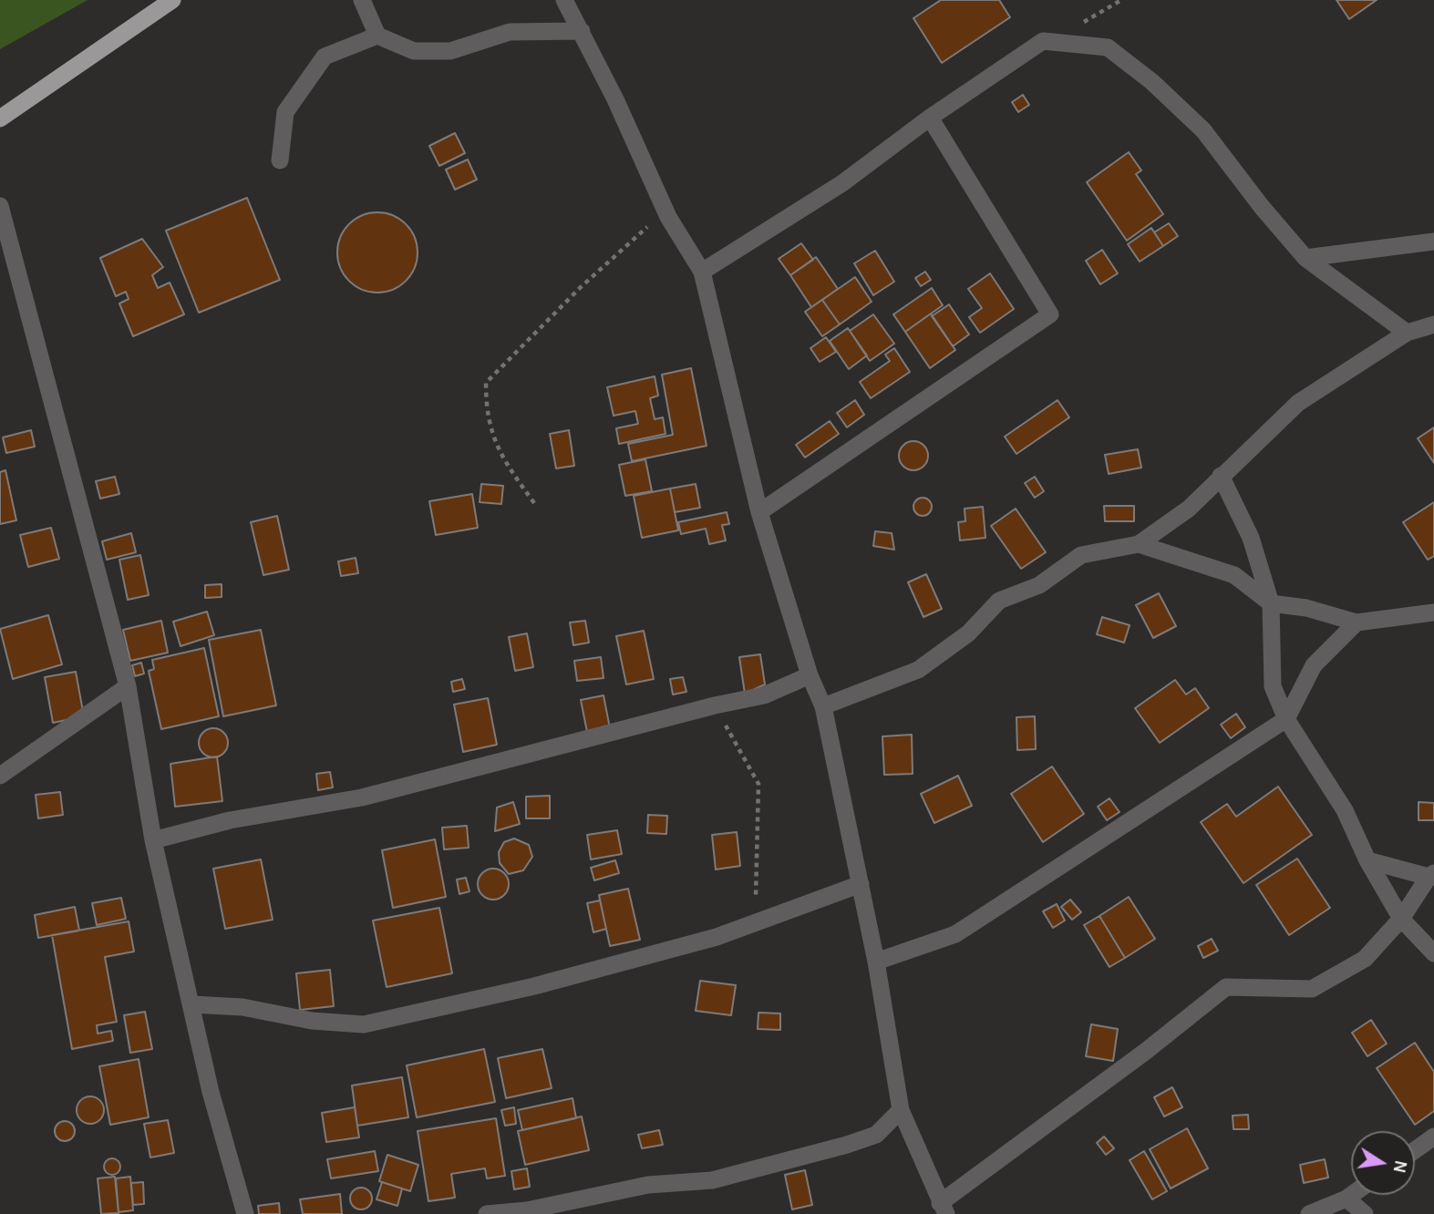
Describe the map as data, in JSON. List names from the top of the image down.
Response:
{
  "north": "right"
}
